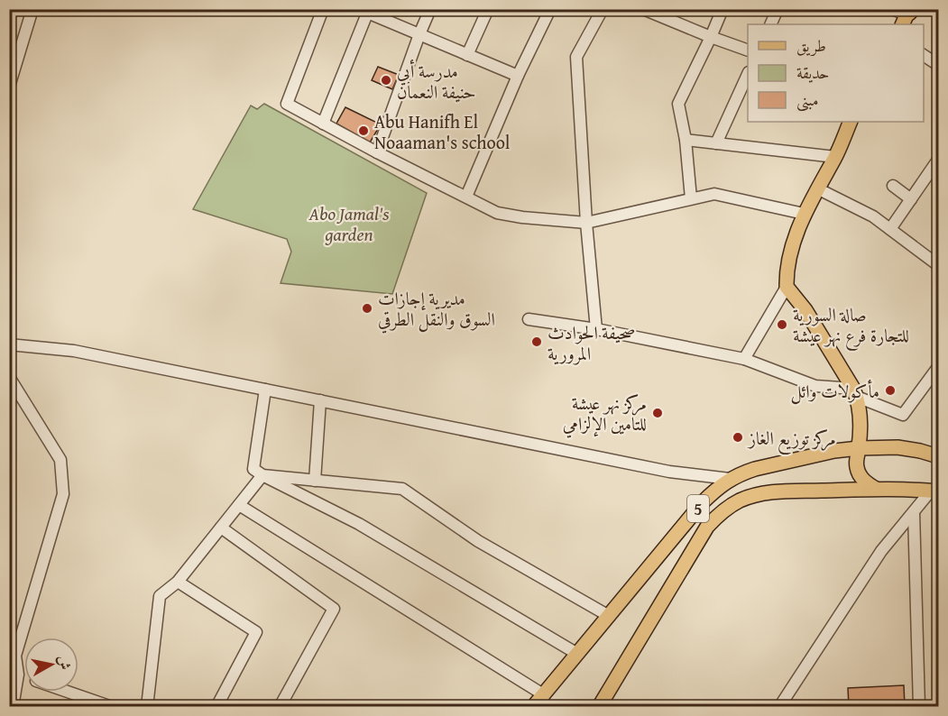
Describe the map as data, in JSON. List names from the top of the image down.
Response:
{
  "streets": {
    "main road": ["5"]
  },
  "parks": ["Abo Jamal's garden"],
  "places": [
    "مدرسة أبي حنيفة النعمان",
    "Abu Hanifh El Noaaman's school",
    "مديرية إجازات السوق والنقل الطرقي",
    "صالة السورية للتجارة فرع نهر عيشة",
    "صحيفة الحوادث المرورية",
    "مأكولات وائل",
    "مركز نهر عيشة للتامين الإلزامي",
    "مركز توزيع الغاز"
  ],
  "legend": ["طريق", "حديقة", "مبنى"],
  "north": "right"
}
